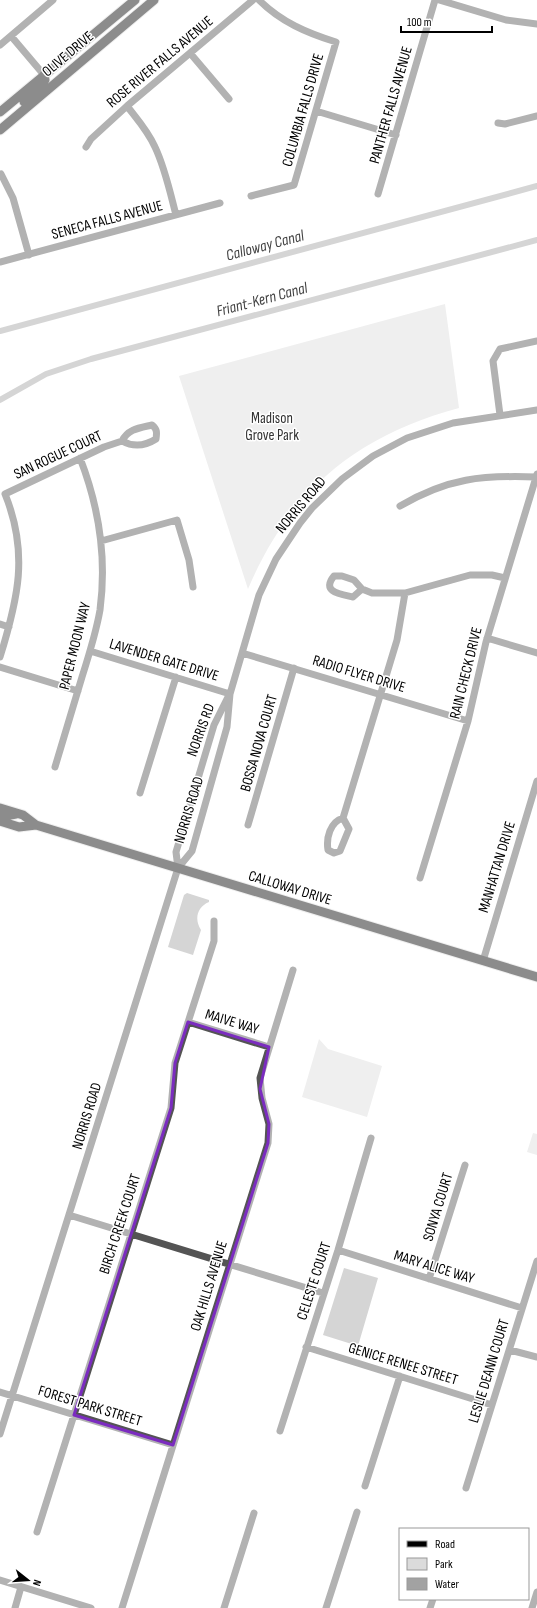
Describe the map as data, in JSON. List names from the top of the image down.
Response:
{
  "streets": {
    "main road": ["OLIVE DRIVE", "CALLOWAY DRIVE"],
    "street": [
      "ROSE RIVER FALLS AVENUE",
      "PANTHER FALLS AVENUE",
      "COLUMBIA FALLS DRIVE",
      "SENECA FALLS AVENUE",
      "SAN ROGUE COURT",
      "NORRIS ROAD",
      "PAPER MOON WAY",
      "LAVENDER GATE DRIVE",
      "RAIN CHECK DRIVE",
      "RADIO FLYER DRIVE",
      "NORRIS RD",
      "BOSSA NOVA COURT",
      "MANHATTAN DRIVE",
      "MAIVE WAY",
      "SONYA COURT",
      "BIRCH CREEK COURT",
      "MARY ALICE WAY",
      "CELESTE COURT",
      "OAK HILLS AVENUE",
      "GENICE RENEE STREET",
      "LESLIE DEANN COURT",
      "FOREST PARK STREET"
    ]
  },
  "crossings": [
    ["SAN ROGUE COURT", "PAPER MOON WAY"],
    ["NORRIS ROAD", "LAVENDER GATE DRIVE"],
    ["NORRIS ROAD", "RADIO FLYER DRIVE"],
    ["NORRIS ROAD", "NORRIS RD"],
    ["NORRIS ROAD", "CALLOWAY DRIVE"],
    ["NORRIS ROAD", "FOREST PARK STREET"],
    ["PAPER MOON WAY", "LAVENDER GATE DRIVE"],
    ["LAVENDER GATE DRIVE", "NORRIS RD"],
    ["RAIN CHECK DRIVE", "RADIO FLYER DRIVE"],
    ["RADIO FLYER DRIVE", "BOSSA NOVA COURT"],
    ["NORRIS RD", "CALLOWAY DRIVE"],
    ["MANHATTAN DRIVE", "CALLOWAY DRIVE"],
    ["MAIVE WAY", "BIRCH CREEK COURT"],
    ["MAIVE WAY", "OAK HILLS AVENUE"],
    ["SONYA COURT", "MARY ALICE WAY"],
    ["BIRCH CREEK COURT", "FOREST PARK STREET"],
    ["MARY ALICE WAY", "CELESTE COURT"],
    ["MARY ALICE WAY", "LESLIE DEANN COURT"],
    ["CELESTE COURT", "GENICE RENEE STREET"],
    ["OAK HILLS AVENUE", "FOREST PARK STREET"],
    ["GENICE RENEE STREET", "LESLIE DEANN COURT"]
  ],
  "water": ["Calloway Canal", "Friant-Kern Canal"],
  "parks": ["Madison Grove Park"],
  "legend": ["Road", "Park", "Water"],
  "scale_bar": "100 m",
  "north": "right"
}
